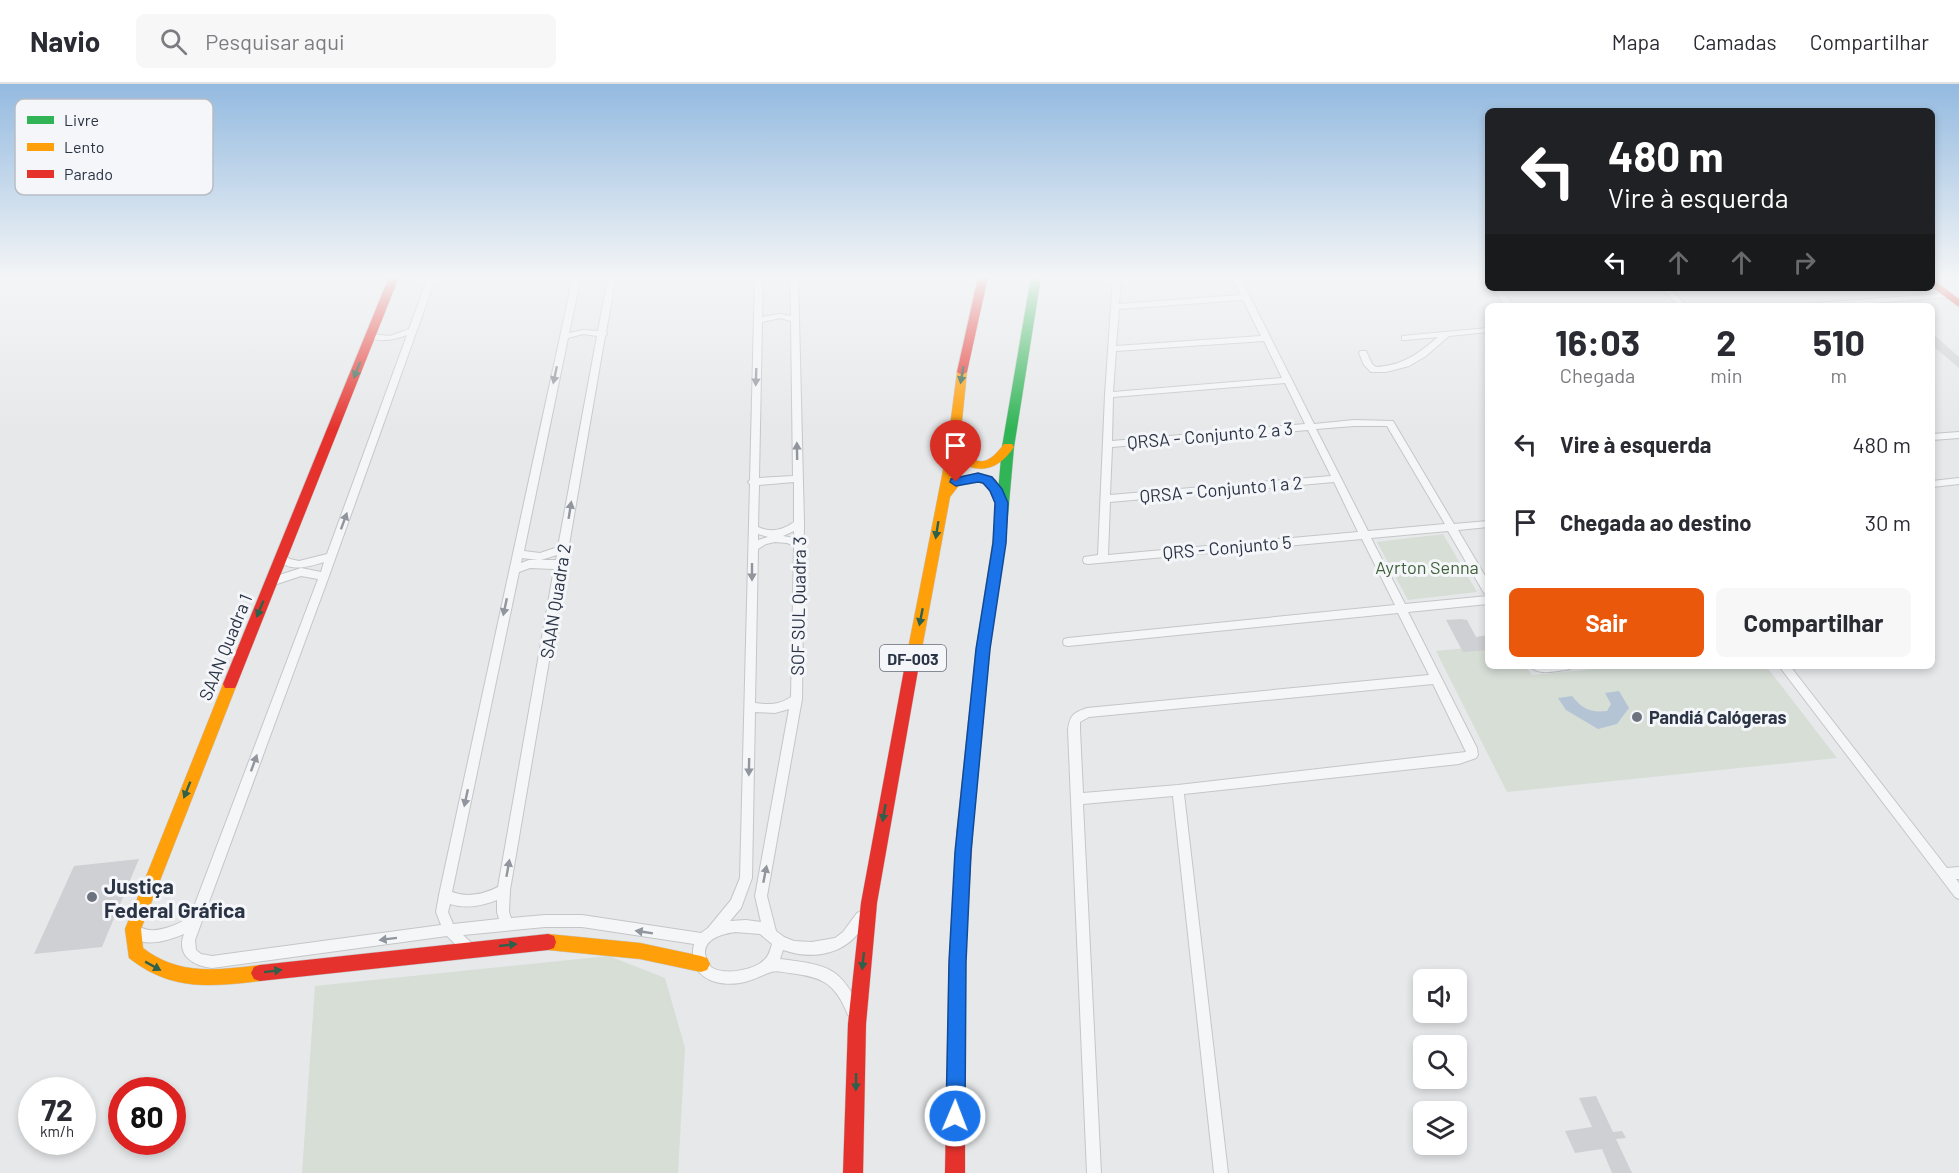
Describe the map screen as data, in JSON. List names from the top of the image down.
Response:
{
  "streets": {
    "main road": ["SAAN Quadra 1", "DF-003"],
    "street": [
      "QRSA - Conjunto 2 a 3",
      "QRSA - Conjunto 1 a 2",
      "QRS - Conjunto 5",
      "SAAN Quadra 2",
      "SOF SUL Quadra 3"
    ]
  },
  "crossings": [
    ["QRSA - Conjunto 2 a 3", "QRS - Conjunto 5"]
  ],
  "one_way": ["SAAN Quadra 1"],
  "parks": ["Ayrton Senna"],
  "places": ["Pandiá Calógeras", "Justiça Federal Gráfica"],
  "legend": ["Livre", "Lento", "Parado"],
  "page": {
    "header": "Navio",
    "search": "Pesquisar aqui",
    "nav": ["Mapa", "Camadas", "Compartilhar"],
    "turn": ["480 m", "Vire à esquerda"],
    "eta": [
      "16:03",
      "Chegada",
      "2",
      "min",
      "510",
      "m"
    ],
    "list": [
      {
        "name": "Vire à esquerda",
        "value": "480 m"
      },
      {
        "name": "Chegada ao destino",
        "value": "30 m"
      }
    ],
    "buttons": ["Sair", "Compartilhar"],
    "speed": "72 km/h",
    "limit": "80"
  }
}
